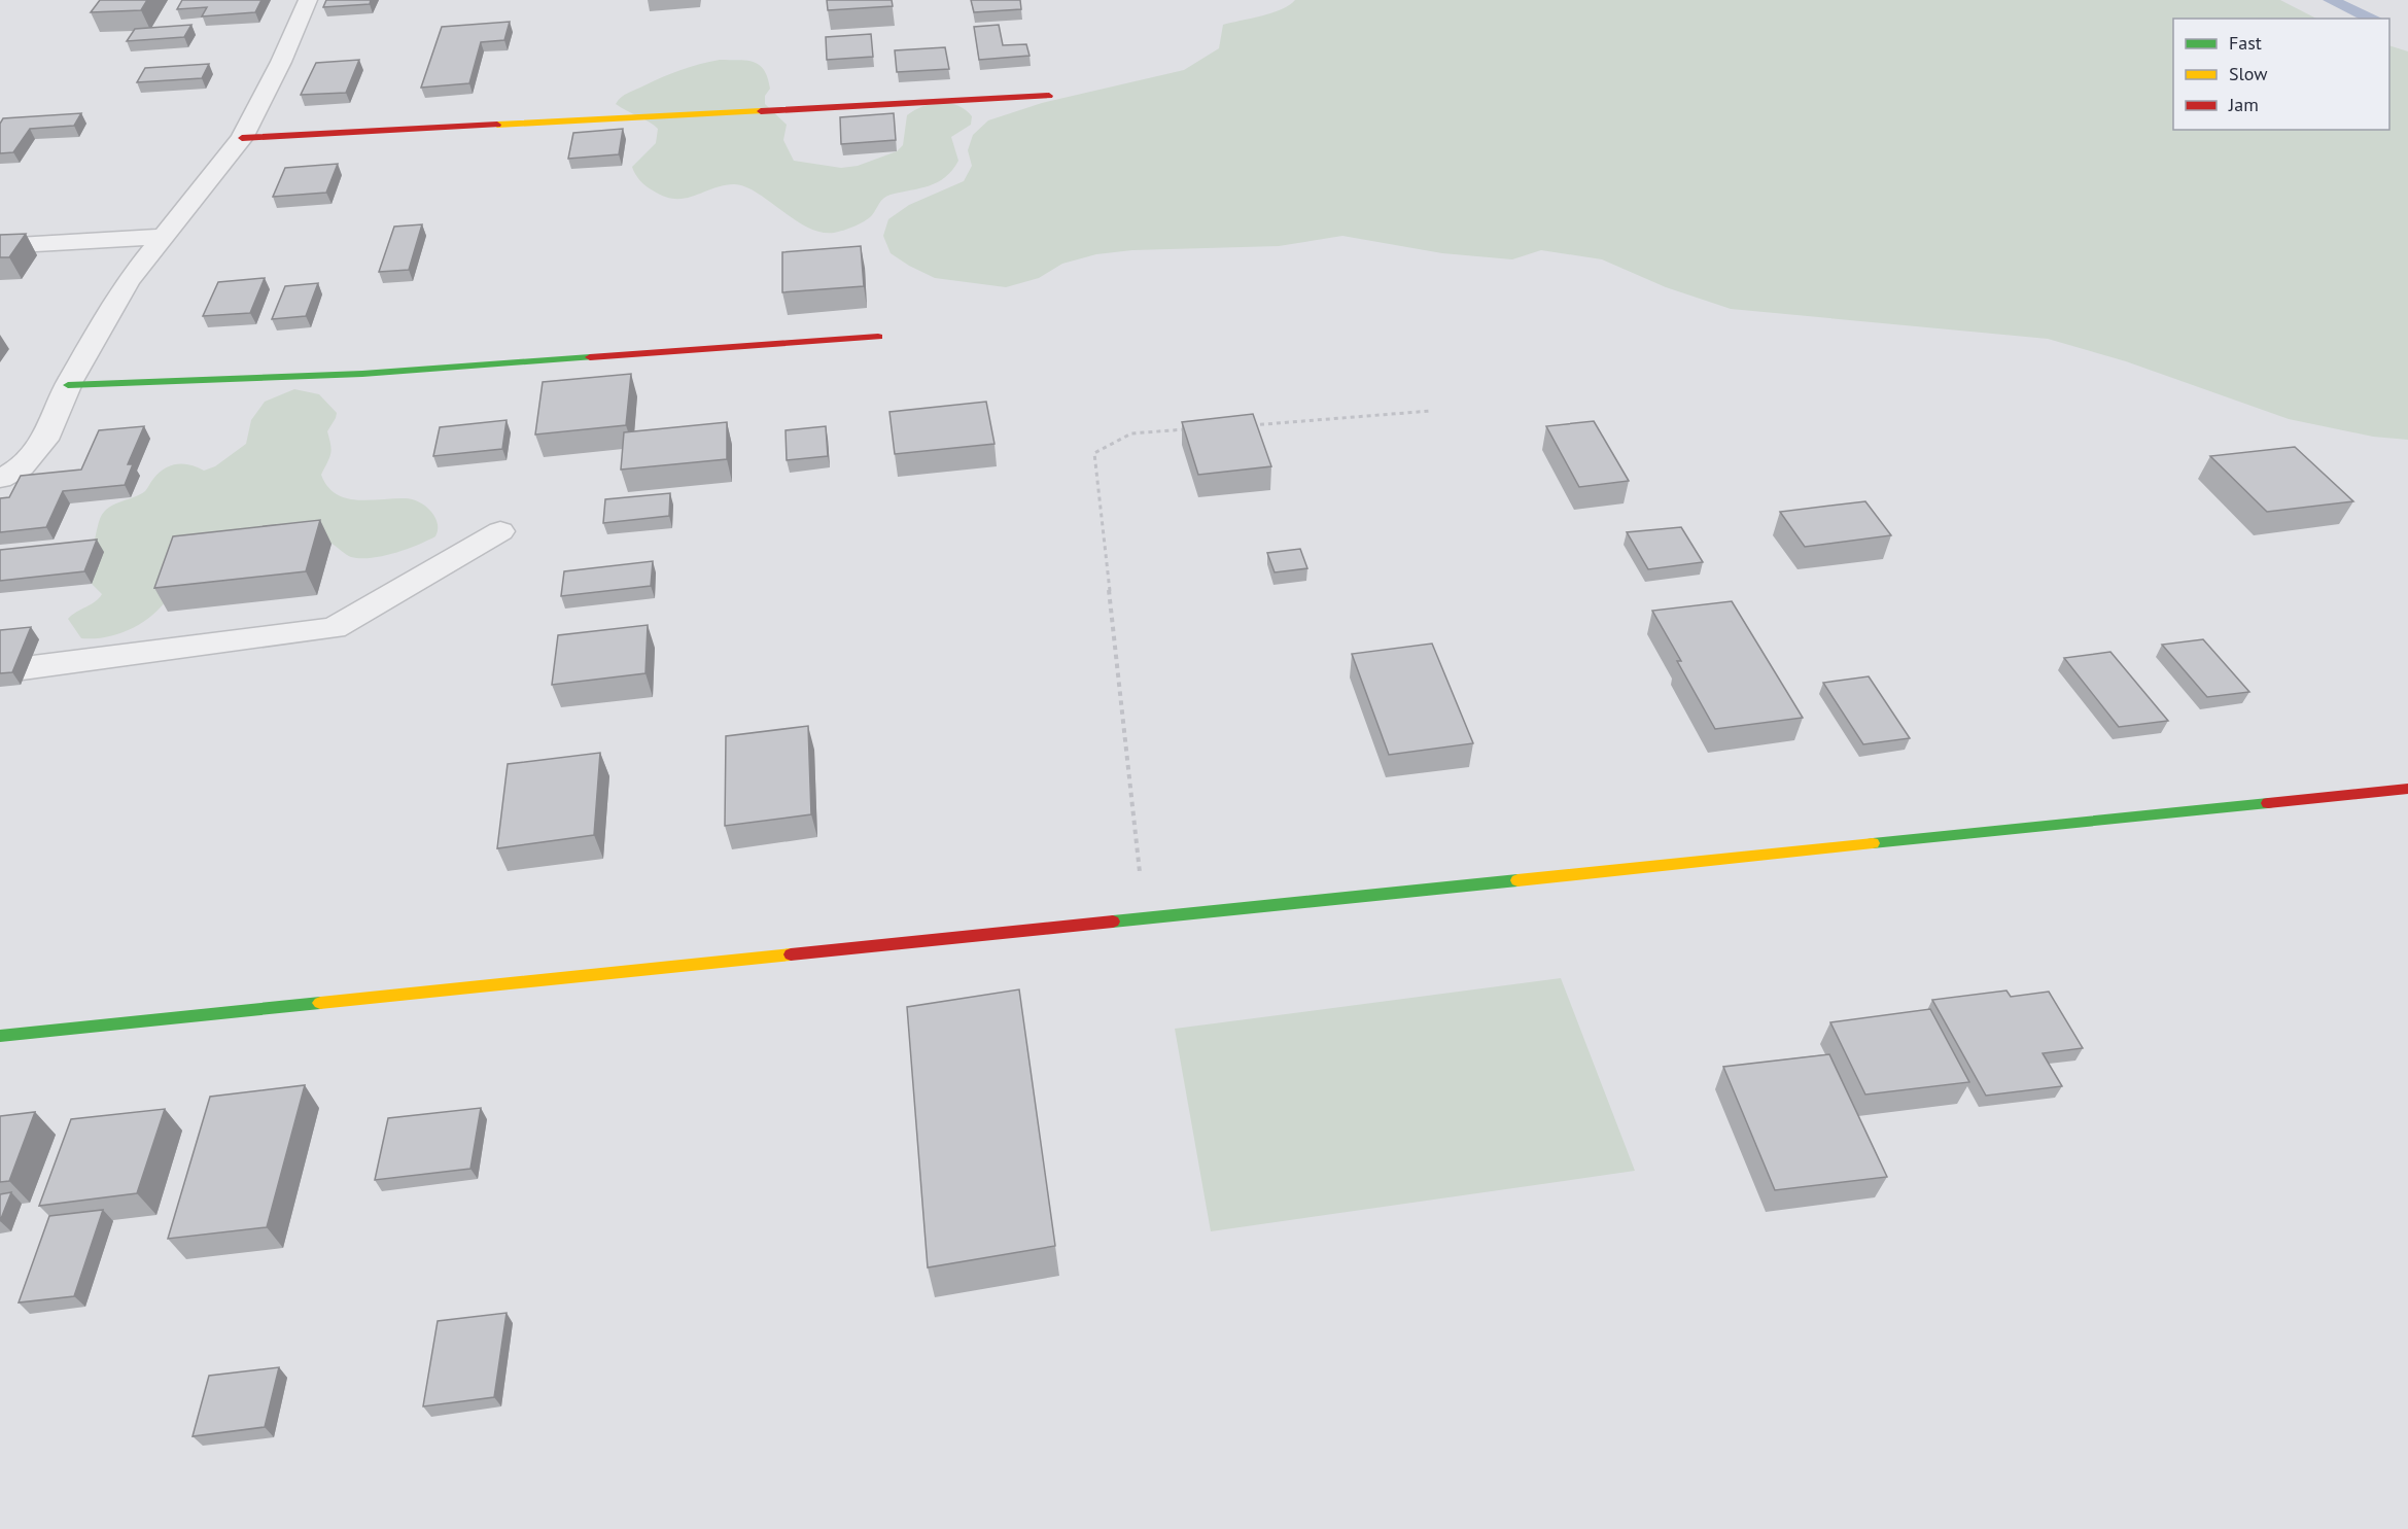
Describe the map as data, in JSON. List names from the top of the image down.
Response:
{
  "legend": ["Fast", "Slow", "Jam"]
}
